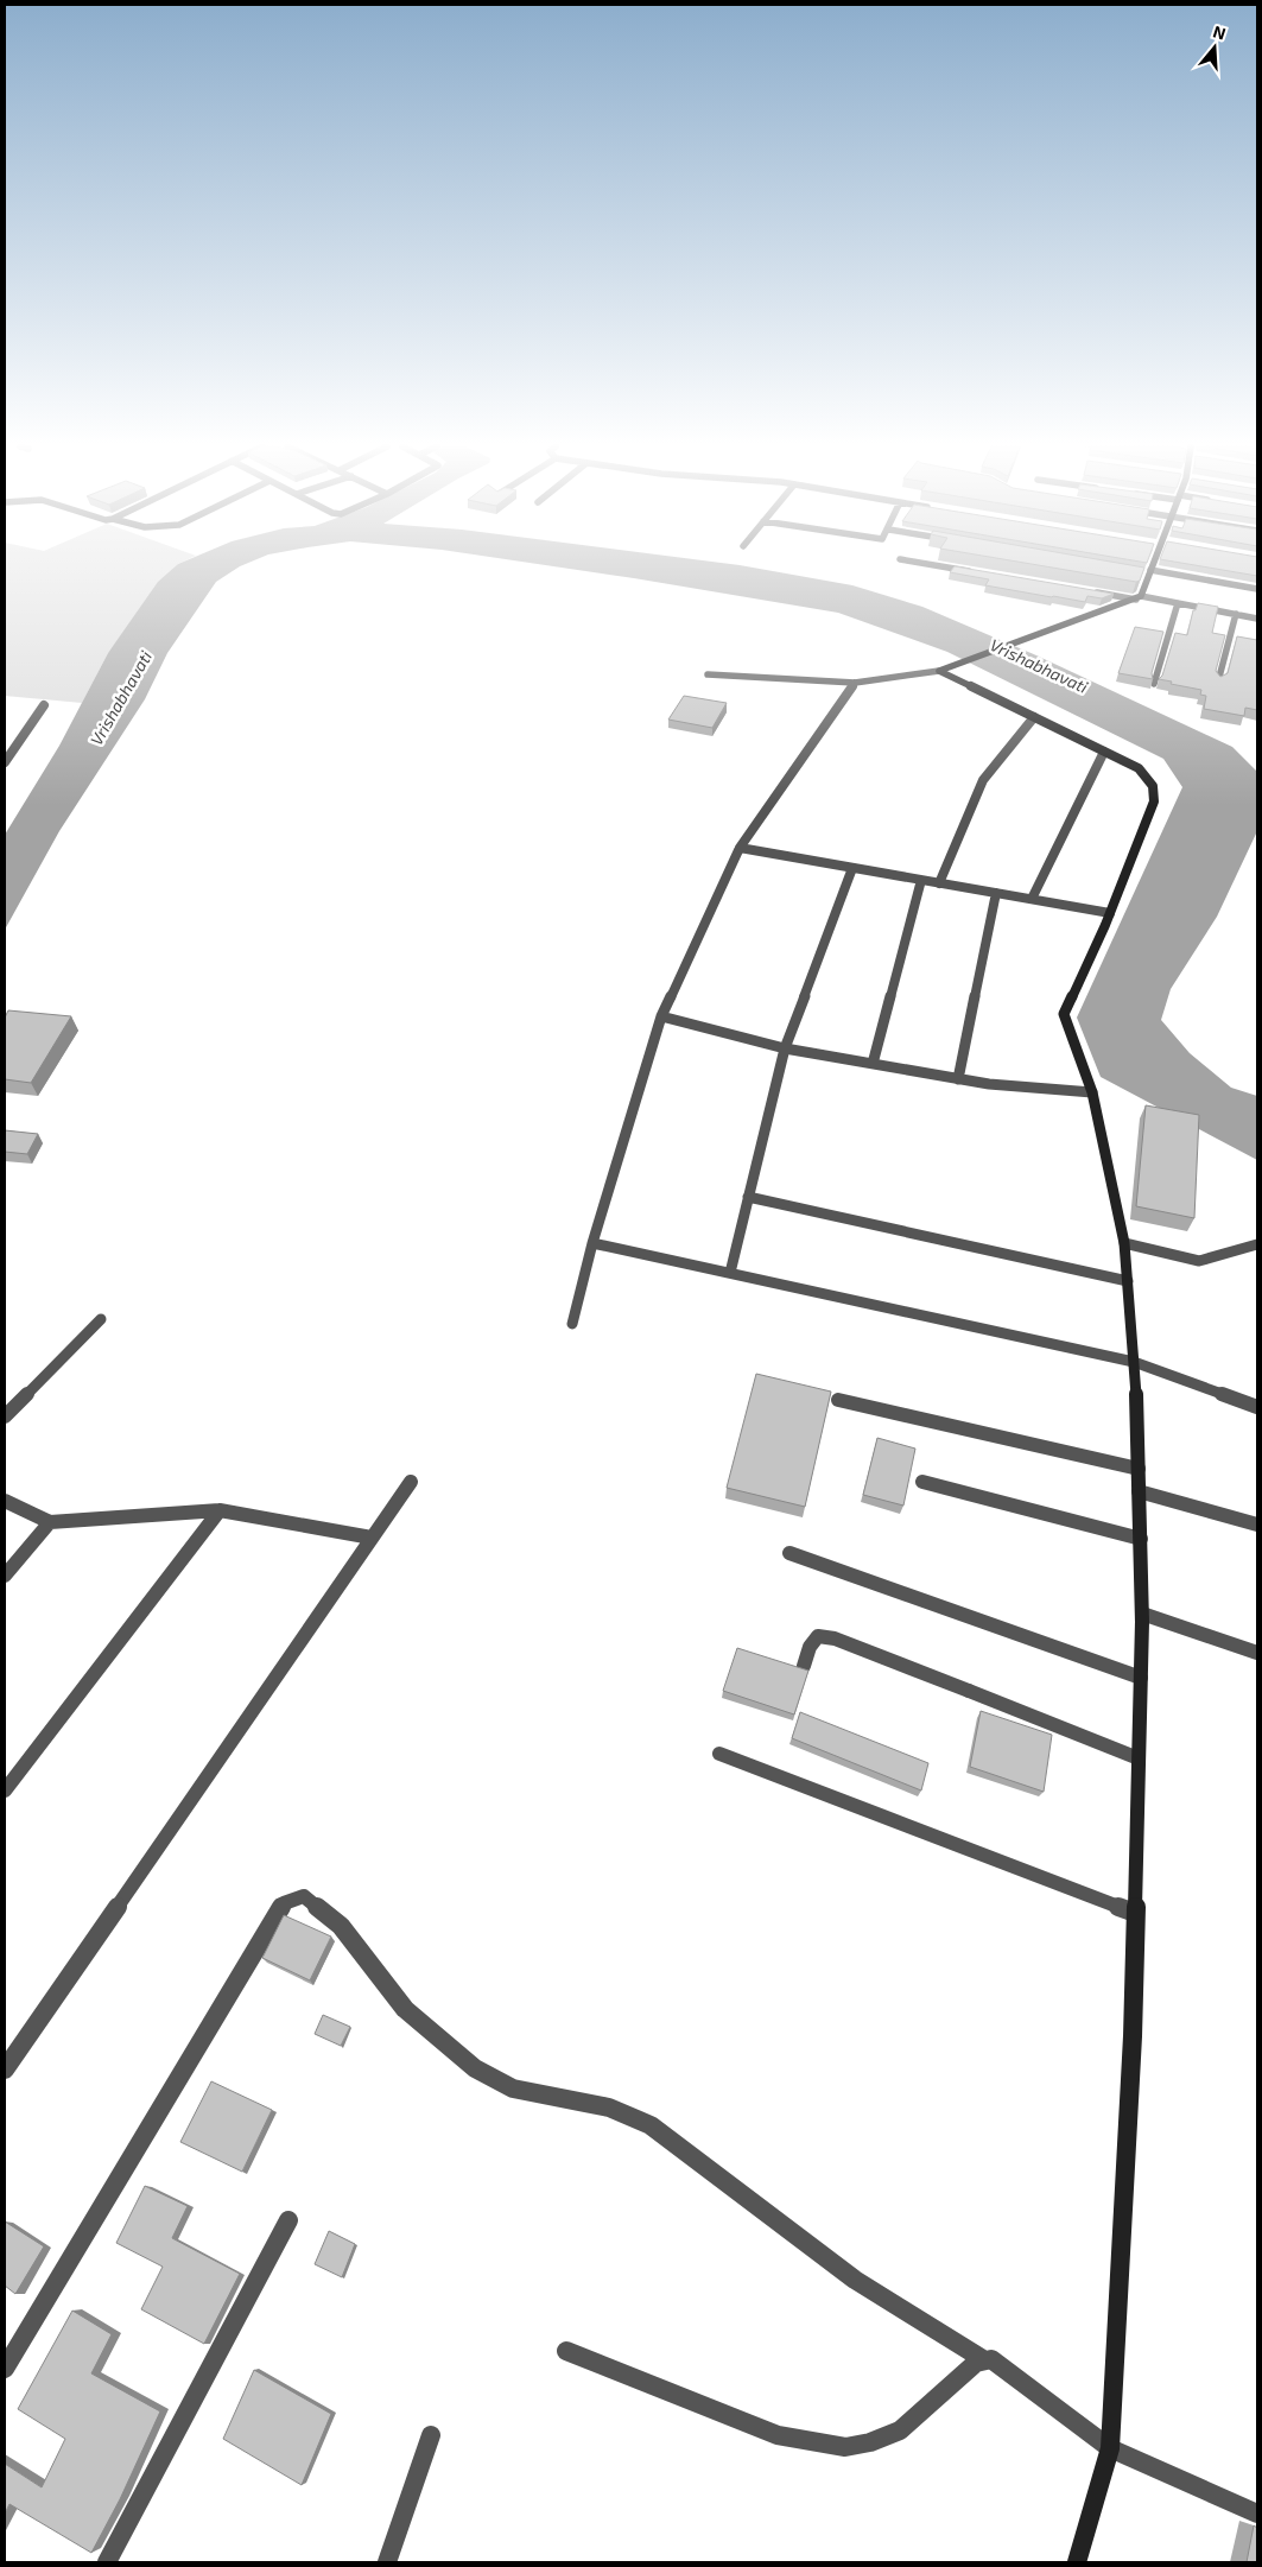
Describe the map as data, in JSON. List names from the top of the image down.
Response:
{
  "water": ["Vrishabhavati"],
  "north": "top"
}
